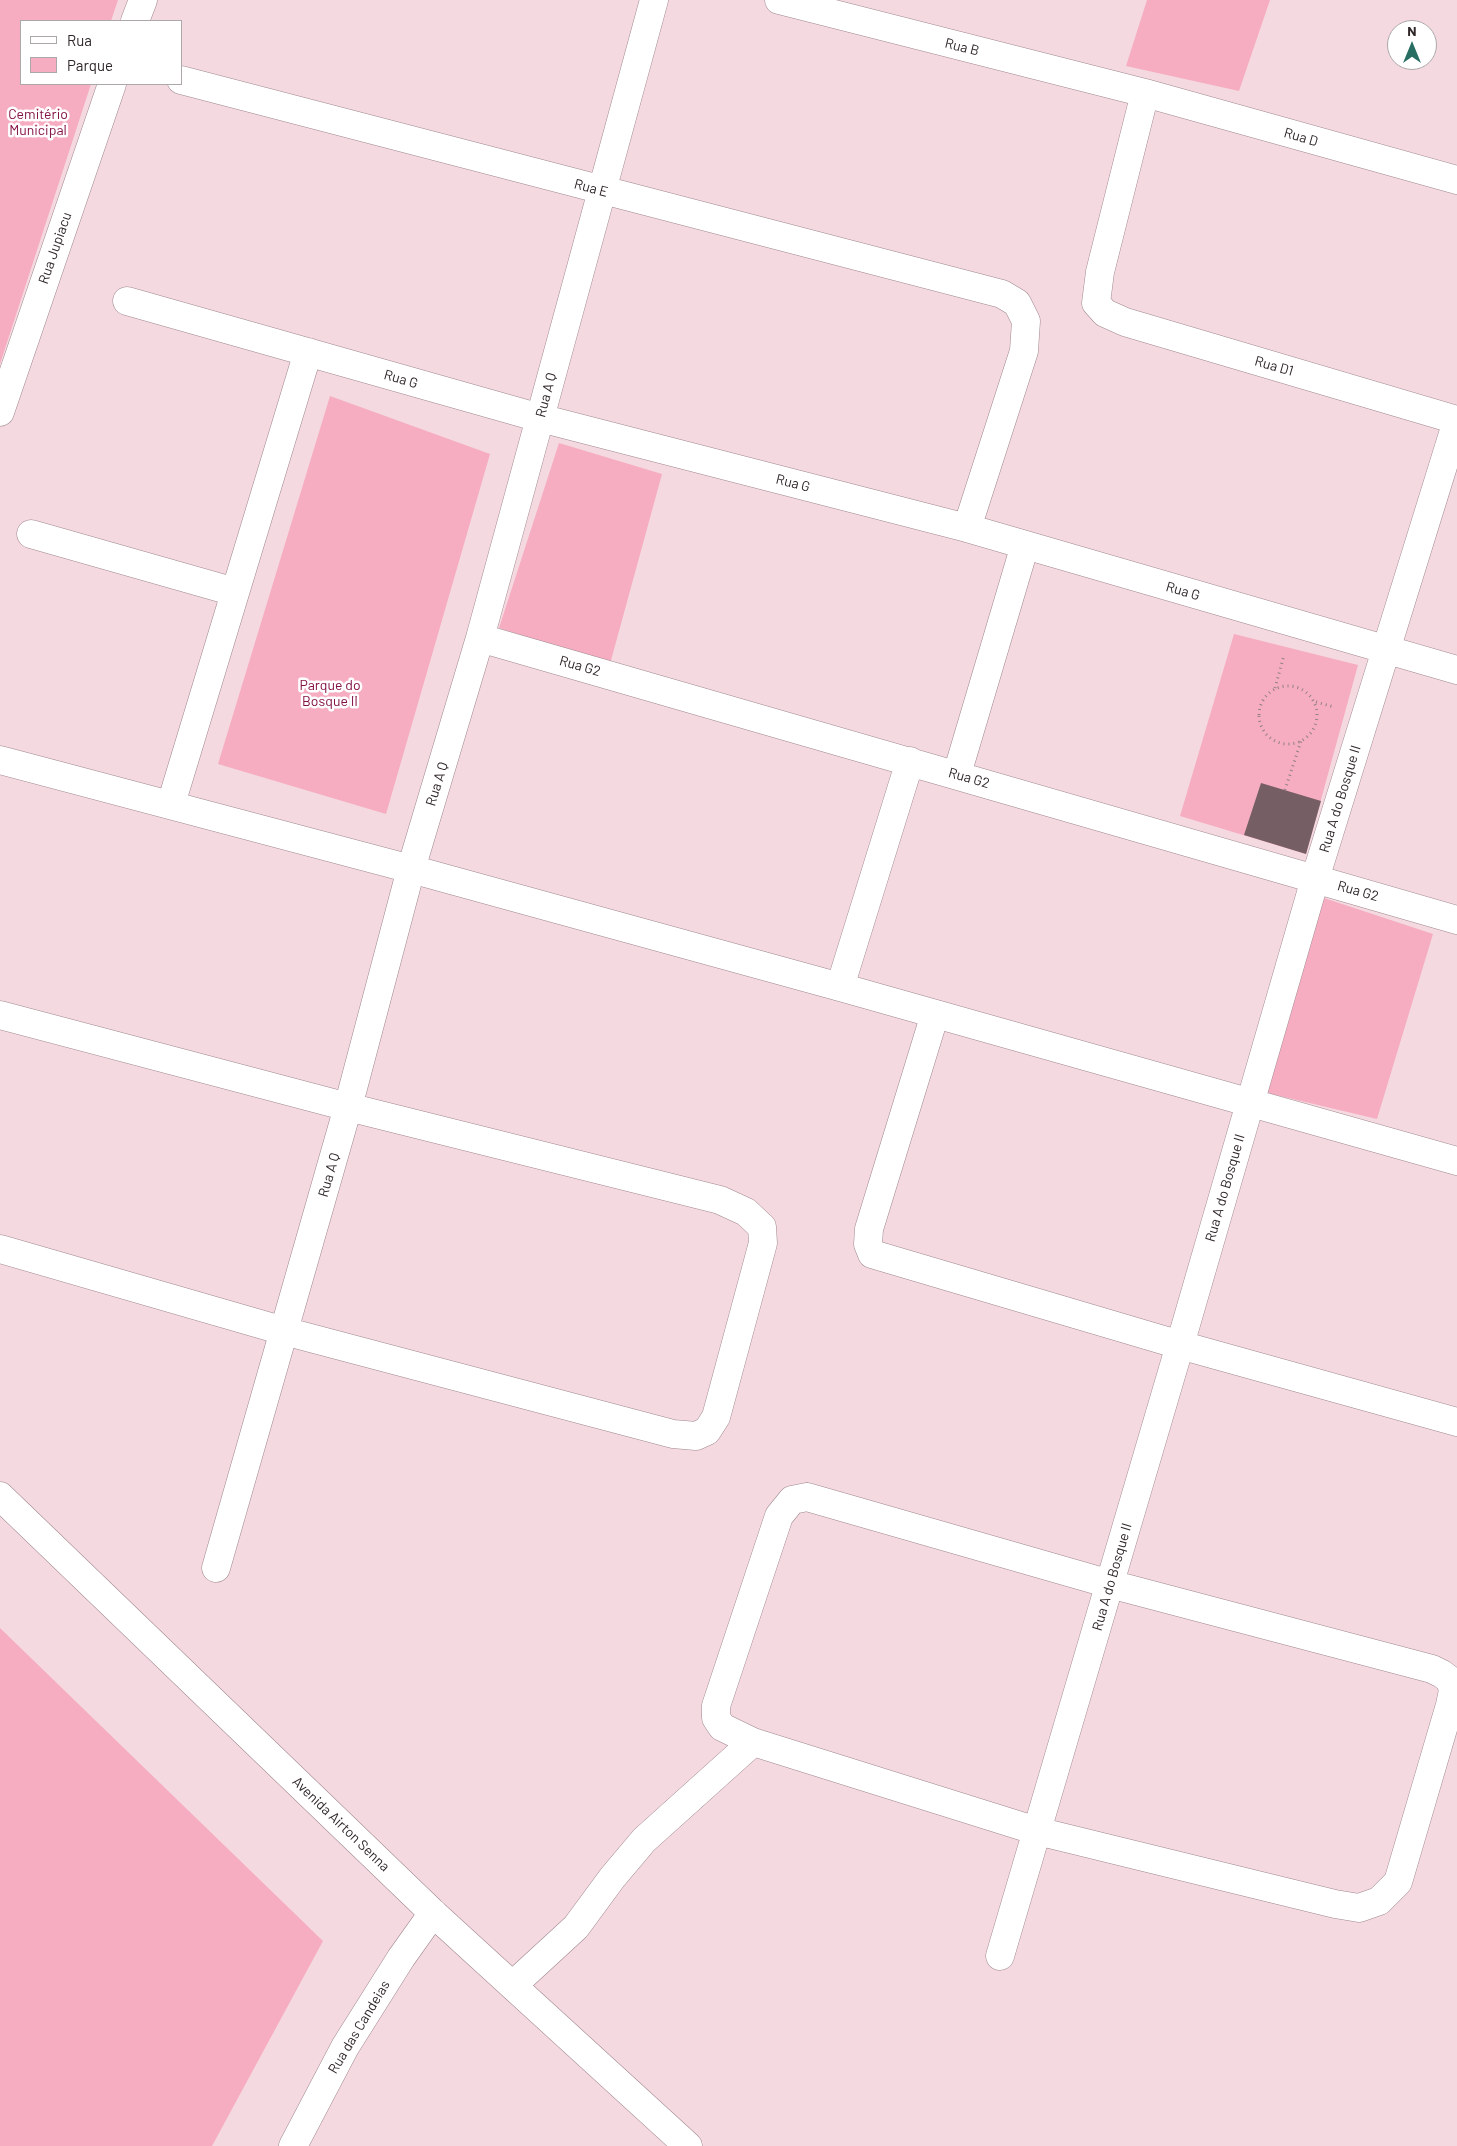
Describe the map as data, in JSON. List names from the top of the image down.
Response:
{
  "streets": {
    "street": [
      "Rua B",
      "Rua D",
      "Rua E",
      "Rua Jupiacu",
      "Rua D1",
      "Rua G",
      "Rua A Q",
      "Rua G2",
      "Rua A do Bosque II",
      "Avenida Airton Senna",
      "Rua das Candeias"
    ]
  },
  "crossings": [
    ["Rua B", "Rua D"],
    ["Rua B", "Rua D1"],
    ["Rua D", "Rua D1"],
    ["Rua E", "Rua G"],
    ["Rua E", "Rua A Q"],
    ["Rua D1", "Rua A do Bosque II"],
    ["Rua G", "Rua A Q"],
    ["Rua G", "Rua A do Bosque II"],
    ["Rua A Q", "Rua G2"],
    ["Rua G2", "Rua A do Bosque II"],
    ["Avenida Airton Senna", "Rua das Candeias"]
  ],
  "parks": ["Cemitério Municipal", "Parque do Bosque II"],
  "legend": ["Rua", "Parque"],
  "north": "top"
}
